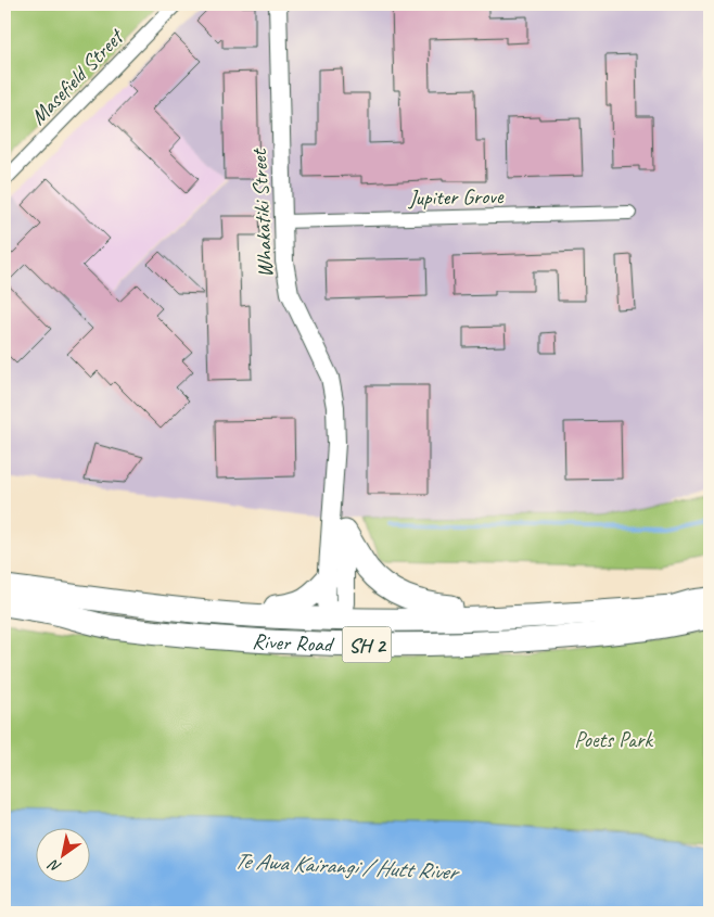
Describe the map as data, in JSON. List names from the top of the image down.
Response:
{
  "streets": {
    "highway": ["River Road", "SH 2"],
    "street": ["Masefield Street", "Jupiter Grove", "Whakatiki Street"]
  },
  "crossings": [
    ["Jupiter Grove", "Whakatiki Street"],
    ["Whakatiki Street", "River Road"]
  ],
  "water": ["Te Awa Kairangi / Hutt River"],
  "parks": ["Poets Park"],
  "north": "bottom left"
}
